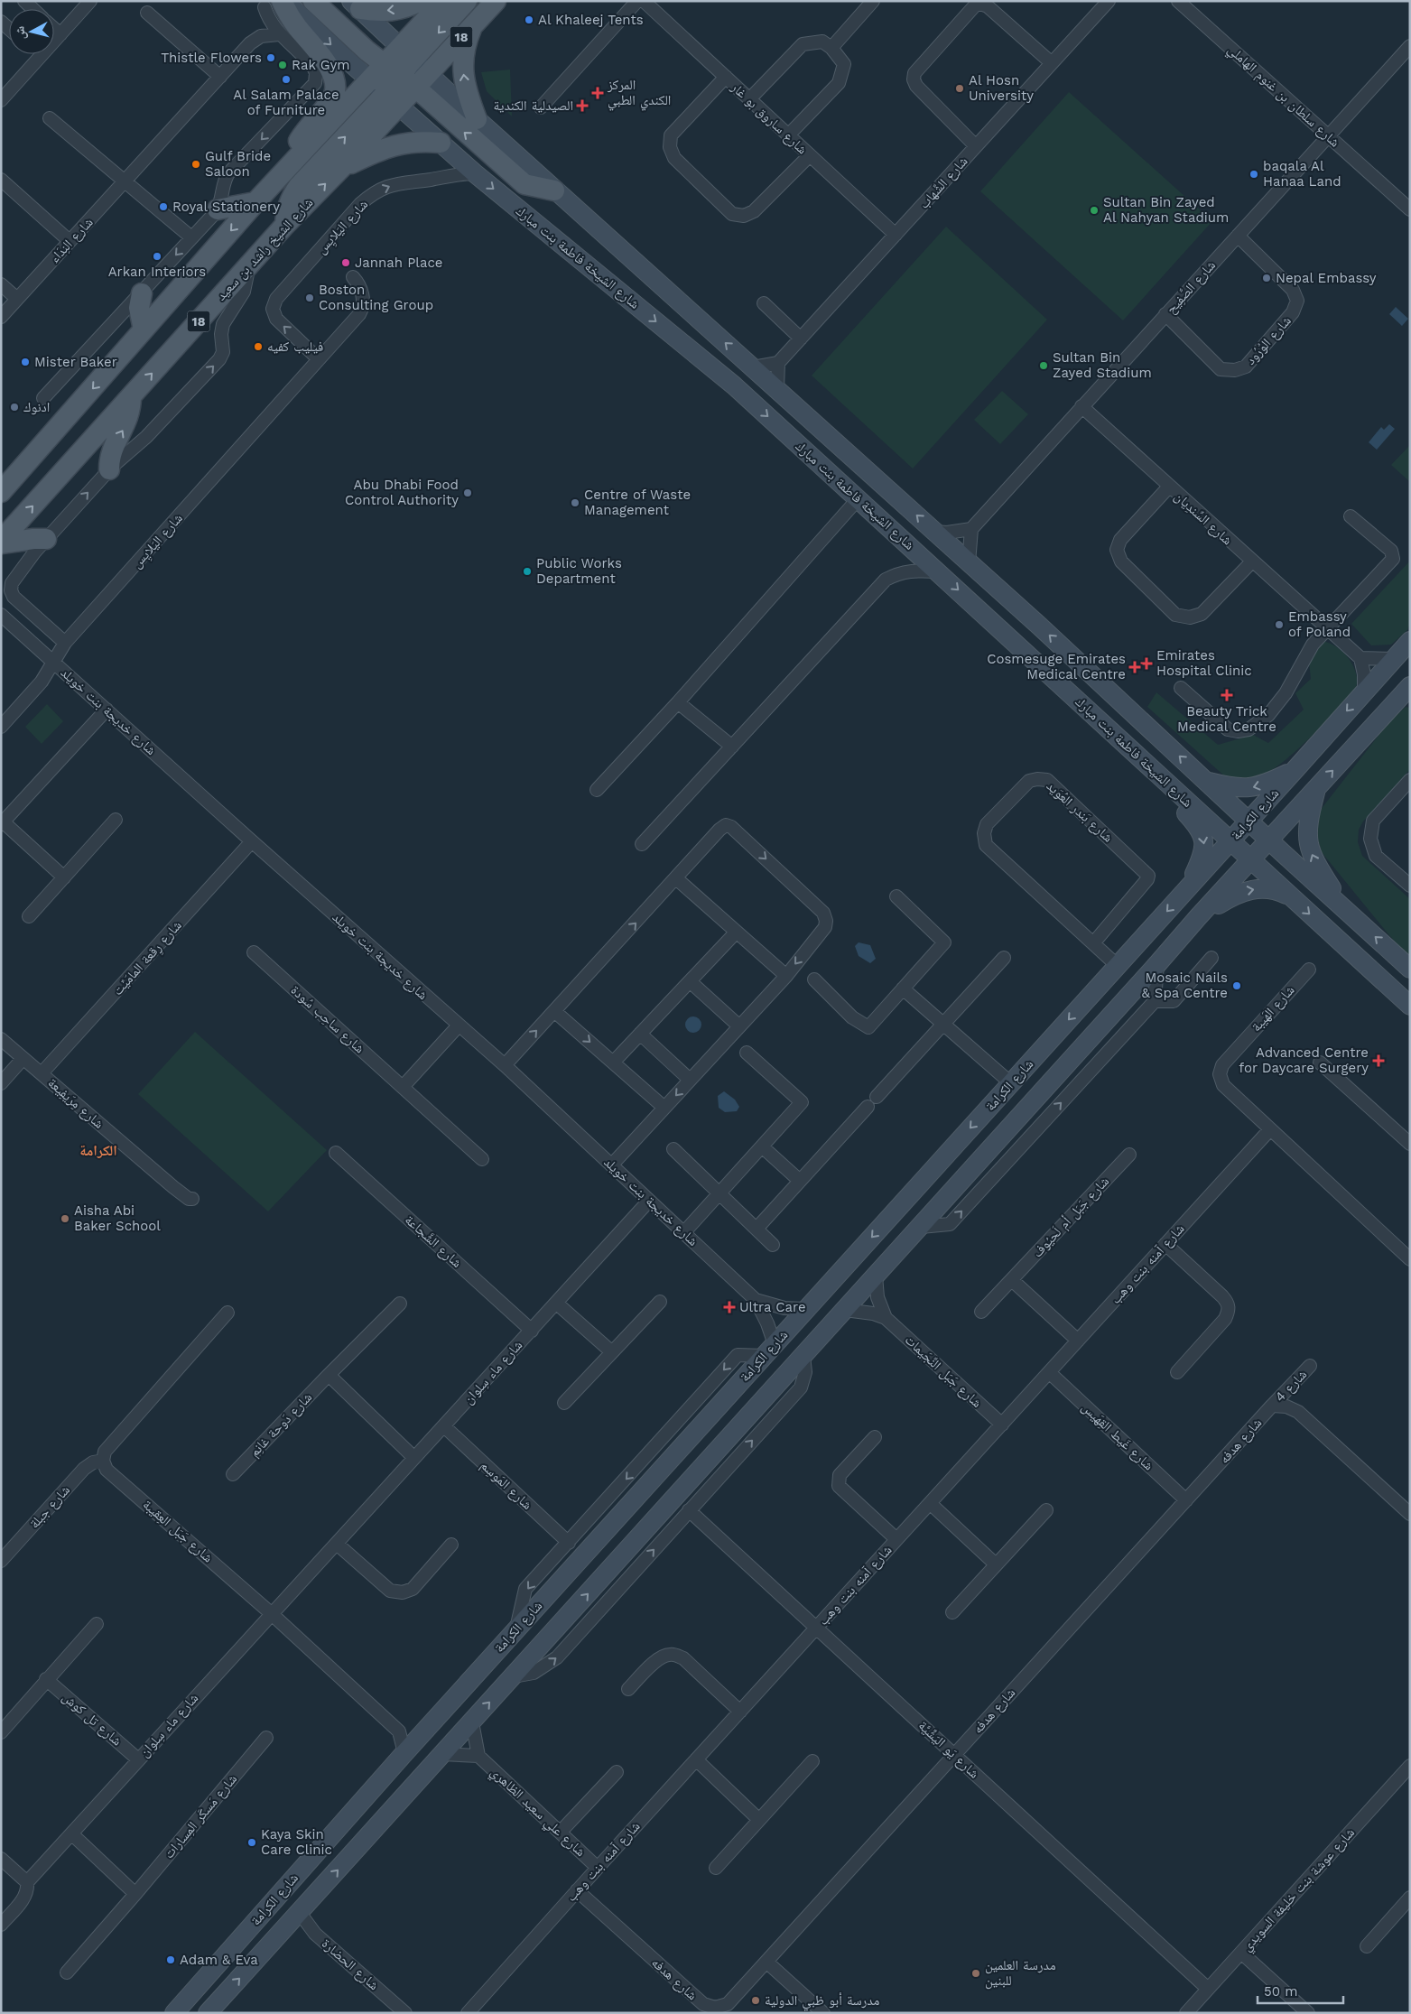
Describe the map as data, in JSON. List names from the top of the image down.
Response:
{
  "streets": {
    "main road": [
      "18",
      "شارع الشيخ راشد بن سعيد",
      "شارع الشيخة فاطمة بنت مبارك",
      "شارع الكرامة"
    ],
    "street": [
      "شارع سلطان بن غنوم الهاملي",
      "شارع ساروق بو غار",
      "شارع الشِّهاب",
      "شارع اليَلايِس",
      "شارع النِدَاء",
      "شارع الصَّفِيح",
      "شارع الوُرُود",
      "شارع السِّندِيان",
      "شارع خديجة بنت خويلد",
      "شارع بَندر العُوَيد",
      "شارع رِقعة المامَيِّت",
      "شارع الهَيبة",
      "شارع ساحِب سُودة",
      "شارع مِرَيفِيعة",
      "شارع جَبَل أم لَحيُوف",
      "شارع الشَّجاعة",
      "شارع آمنه بنت وهب",
      "شارع جَبَل النِّجَيمات",
      "شارع ماء سِلوان",
      "شارع 4",
      "شارع دَوحة غانِم",
      "شارع غَيط القِهَيس",
      "شارع هدفه",
      "شارع المَوسِم",
      "شارع جبلة",
      "شارع جَبَل العِقيبة",
      "شارع تل كوش",
      "شارع يَو اليَشِّيَّة",
      "شارع علي سعيد الظاهري",
      "شارع مَسكَر المِسارات",
      "شارع عوشة بنت خليفة السويدي",
      "شارع الحضارة"
    ]
  },
  "crossings": [
    ["شارع سلطان بن غنوم الهاملي", "شارع الصَّفِيح"],
    ["شارع ساروق بو غار", "شارع الشِّهاب"],
    ["شارع اليَلايِس", "شارع الشيخة فاطمة بنت مبارك"],
    ["شارع اليَلايِس", "شارع خديجة بنت خويلد"],
    ["شارع الشيخ راشد بن سعيد", "شارع الشيخة فاطمة بنت مبارك"],
    ["شارع الشيخة فاطمة بنت مبارك", "شارع الكرامة"],
    ["شارع الصَّفِيح", "شارع الوُرُود"],
    ["شارع الصَّفِيح", "شارع السِّندِيان"],
    ["شارع خديجة بنت خويلد", "شارع الكرامة"],
    ["شارع خديجة بنت خويلد", "شارع رِقعة المامَيِّت"],
    ["شارع خديجة بنت خويلد", "شارع ماء سِلوان"],
    ["شارع بَندر العُوَيد", "شارع الكرامة"],
    ["شارع الكرامة", "شارع جَبَل النِّجَيمات"],
    ["شارع الكرامة", "شارع علي سعيد الظاهري"],
    ["شارع الكرامة", "شارع الحضارة"],
    ["شارع رِقعة المامَيِّت", "شارع مِرَيفِيعة"],
    ["شارع الهَيبة", "شارع آمنه بنت وهب"],
    ["شارع الشَّجاعة", "شارع ماء سِلوان"],
    ["شارع آمنه بنت وهب", "شارع جَبَل النِّجَيمات"],
    ["شارع آمنه بنت وهب", "شارع غَيط القِهَيس"],
    ["شارع آمنه بنت وهب", "شارع هدفه"],
    ["شارع آمنه بنت وهب", "شارع يَو اليَشِّيَّة"],
    ["شارع آمنه بنت وهب", "شارع علي سعيد الظاهري"],
    ["شارع ماء سِلوان", "شارع المَوسِم"],
    ["شارع ماء سِلوان", "شارع جَبَل العِقيبة"],
    ["شارع ماء سِلوان", "شارع تل كوش"],
    ["شارع 4", "شارع هدفه"],
    ["شارع غَيط القِهَيس", "شارع هدفه"],
    ["شارع هدفه", "شارع يَو اليَشِّيَّة"],
    ["شارع جبلة", "شارع جَبَل العِقيبة"],
    ["شارع يَو اليَشِّيَّة", "شارع عوشة بنت خليفة السويدي"]
  ],
  "districts": ["الكرامة"],
  "places": {
    "other": [
      "Al Khaleej Tents",
      "Thistle Flowers",
      "Rak Gym",
      "Al Salam Palace of Furniture",
      "Al Hosn University",
      "Gulf Bride Saloon",
      "baqala Al Hanaa Land",
      "Royal Stationery",
      "Sultan Bin Zayed Al Nahyan Stadium",
      "Arkan Interiors",
      "Jannah Place",
      "Nepal Embassy",
      "Boston Consulting Group",
      "فيليب كفيه",
      "Mister Baker",
      "Sultan Bin Zayed Stadium",
      "ادنوك",
      "Abu Dhabi Food Control Authority",
      "Centre of Waste Management",
      "Public Works Department",
      "Embassy of Poland",
      "Mosaic Nails & Spa Centre",
      "Aisha Abi Baker School",
      "Kaya Skin Care Clinic",
      "Adam & Eva",
      "مدرسة العلمين للبنين",
      "مدرسة أبو ظبي الدولية"
    ],
    "health": [
      "المركز الكندي الطبي",
      "الصيدلية الكندية",
      "Emirates Hospital Clinic",
      "Cosmesuge Emirates Medical Centre",
      "Beauty Trick Medical Centre",
      "Advanced Centre for Daycare Surgery",
      "Ultra Care"
    ]
  },
  "scale_bar": "50 m",
  "north": "left"
}
